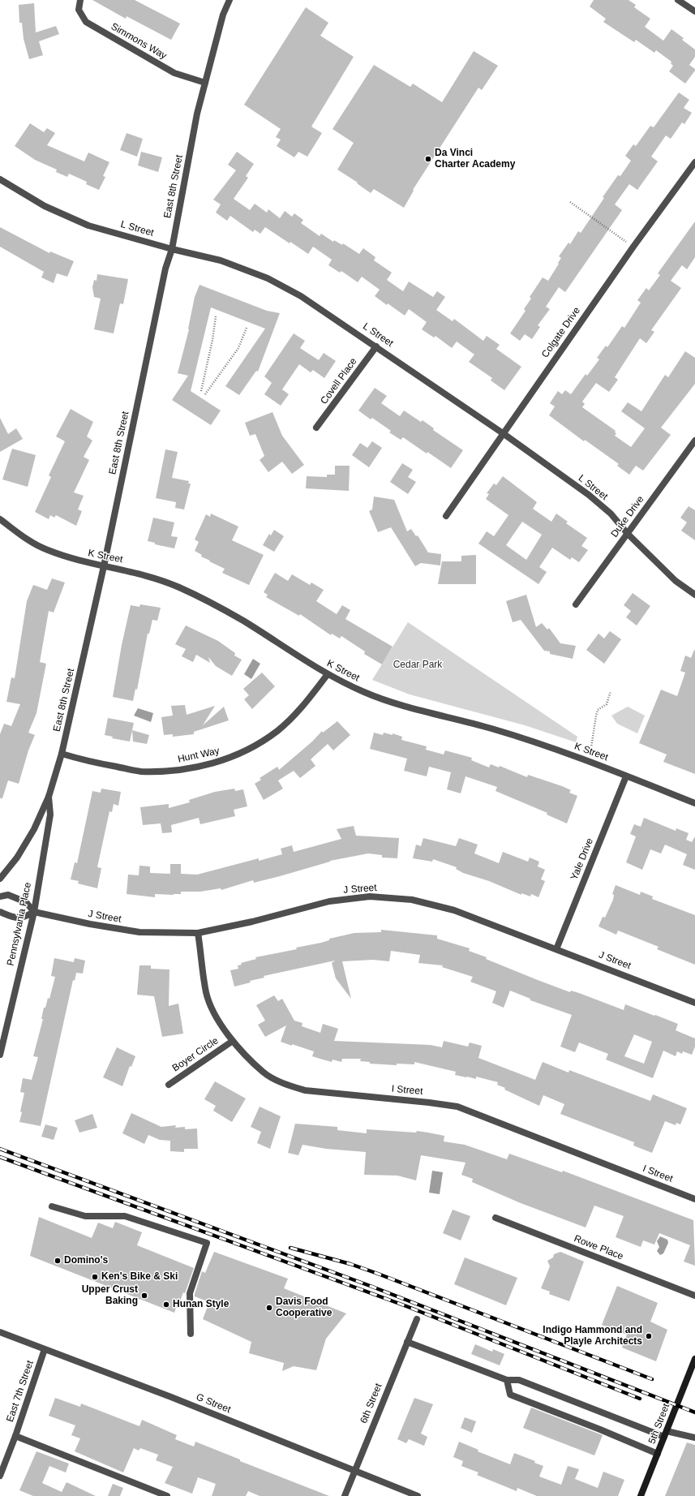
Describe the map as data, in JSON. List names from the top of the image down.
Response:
{
  "streets": {
    "main road": ["5th Street"],
    "street": [
      "Simmons Way",
      "East 8th Street",
      "L Street",
      "Colgate Drive",
      "Covell Place",
      "Duke Drive",
      "K Street",
      "Hunt Way",
      "Yale Drive",
      "J Street",
      "Pennsylvania Place",
      "Boyer Circle",
      "I Street",
      "Rowe Place",
      "East 7th Street",
      "G Street",
      "6th Street"
    ]
  },
  "crossings": [
    ["Simmons Way", "East 8th Street"],
    ["East 8th Street", "L Street"],
    ["East 8th Street", "K Street"],
    ["East 8th Street", "Hunt Way"],
    ["East 8th Street", "Pennsylvania Place"],
    ["L Street", "Colgate Drive"],
    ["L Street", "Covell Place"],
    ["L Street", "Duke Drive"],
    ["K Street", "Hunt Way"],
    ["K Street", "Yale Drive"],
    ["Yale Drive", "J Street"],
    ["J Street", "Pennsylvania Place"],
    ["J Street", "I Street"],
    ["Boyer Circle", "I Street"],
    ["East 7th Street", "G Street"],
    ["G Street", "6th Street"]
  ],
  "parks": ["Cedar Park"],
  "places": [
    "Da Vinci Charter Academy",
    "Domino's",
    "Ken's Bike & Ski",
    "Upper Crust Baking",
    "Hunan Style",
    "Davis Food Cooperative",
    "Indigo Hammond and Playle Architects"
  ]
}
